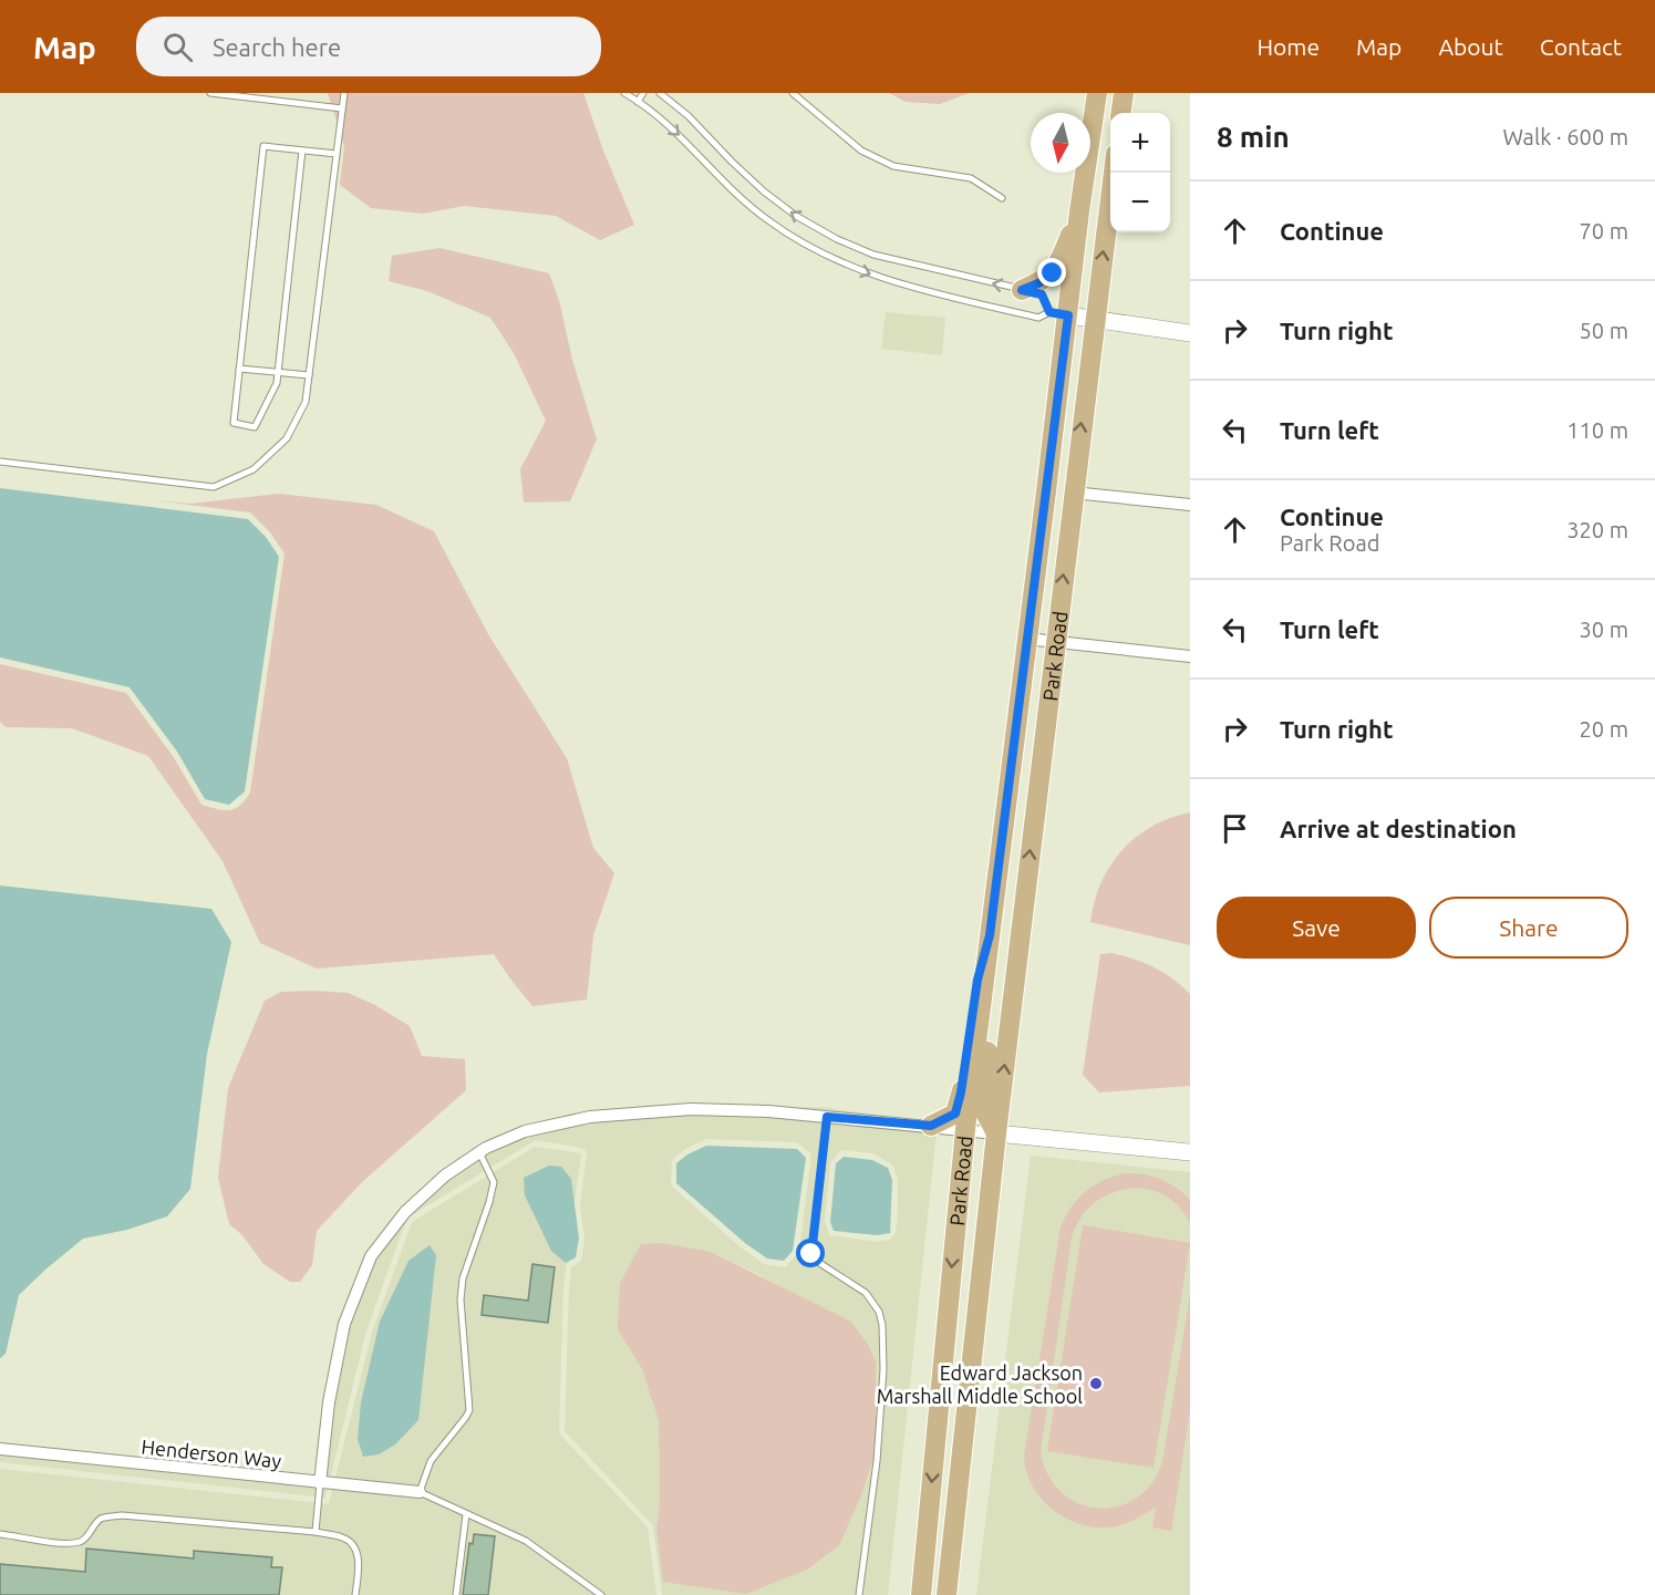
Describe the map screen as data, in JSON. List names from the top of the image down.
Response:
{
  "streets": {
    "main road": ["Park Road"],
    "street": ["Henderson Way"]
  },
  "places": ["Edward Jackson Marshall Middle School"],
  "north": "bottom",
  "page": {
    "header": "Map",
    "search": "Search here",
    "nav": [
      "Home",
      "Map",
      "About",
      "Contact"
    ],
    "heading": ["8 min", "Walk · 600 m"],
    "map_buttons": ["+", "−"],
    "list": [
      ["Continue", "70 m"],
      ["Turn right", "50 m"],
      ["Turn left", "110 m"],
      ["Continue", "Park Road", "320 m"],
      ["Turn left", "30 m"],
      ["Turn right", "20 m"],
      "Arrive at destination"
    ],
    "buttons": ["Save", "Share"]
  }
}
